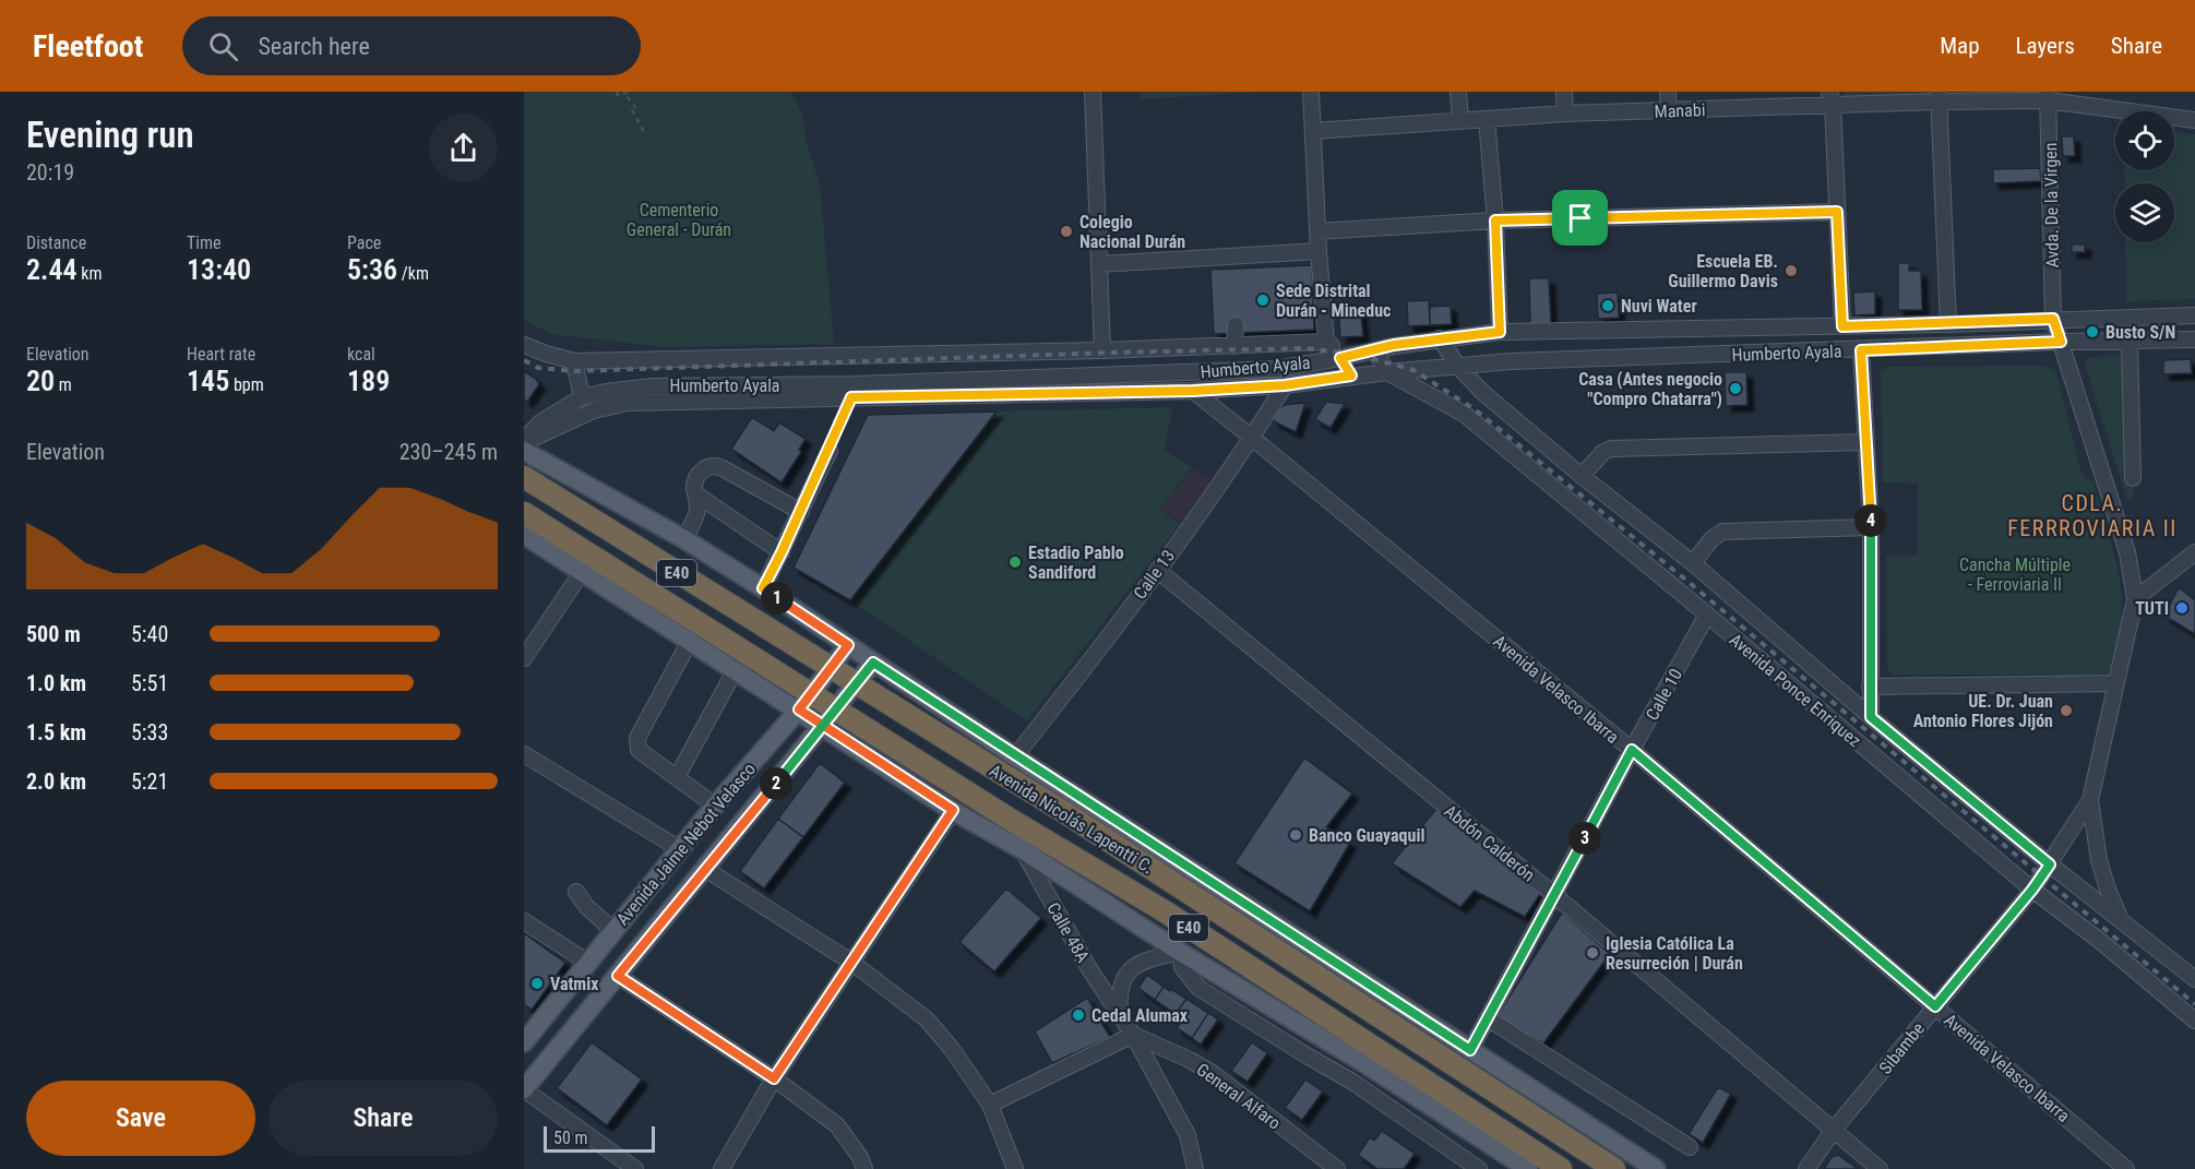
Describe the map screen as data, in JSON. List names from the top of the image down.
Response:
{
  "streets": {
    "highway": ["E40", "Avenida Nicolás Lapentti C."],
    "main road": ["Avenida Jaime Nebot Velasco"],
    "street": [
      "Manabi",
      "Avda. De la Virgen",
      "Humberto Ayala",
      "Calle 13",
      "Avenida Velasco Ibarra",
      "Avenida Ponce Enriquez",
      "Calle 10",
      "Abdón Calderón",
      "Calle 48A",
      "Sibambe",
      "General Alfaro"
    ]
  },
  "crossings": [
    ["Manabi", "Avda. De la Virgen"],
    ["Avda. De la Virgen", "Humberto Ayala"],
    ["Avda. De la Virgen", "Sibambe"],
    ["Humberto Ayala", "Calle 13"],
    ["Humberto Ayala", "Avenida Velasco Ibarra"],
    ["Humberto Ayala", "Avenida Ponce Enriquez"],
    ["Humberto Ayala", "Sibambe"],
    ["Calle 13", "Avenida Velasco Ibarra"],
    ["Calle 13", "Avenida Nicolás Lapentti C."],
    ["Calle 13", "Abdón Calderón"],
    ["Avenida Velasco Ibarra", "Calle 10"],
    ["Avenida Velasco Ibarra", "Sibambe"],
    ["Avenida Ponce Enriquez", "Calle 10"],
    ["Avenida Ponce Enriquez", "Sibambe"],
    ["Calle 10", "Avenida Nicolás Lapentti C."],
    ["Calle 10", "Abdón Calderón"],
    ["Avenida Nicolás Lapentti C.", "Avenida Jaime Nebot Velasco"],
    ["Avenida Nicolás Lapentti C.", "Calle 48A"],
    ["Abdón Calderón", "Sibambe"],
    ["Calle 48A", "General Alfaro"]
  ],
  "districts": ["CDLA. FERRROVIARIA II"],
  "parks": ["Cementerio General - Durán", "Cancha Múltiple - Ferroviaria II"],
  "places": [
    "Colegio Nacional Durán",
    "Escuela EB. Guillermo Davis",
    "Sede Distrital Durán - Mineduc",
    "Nuvi Water",
    "Busto S/N",
    "Casa (Antes negocio \"Compro Chatarra\")",
    "Estadio Pablo Sandiford",
    "TUTI",
    "UE. Dr. Juan Antonio Flores Jijón",
    "Banco Guayaquil",
    "Iglesia Católica La Resurreción | Durán",
    "Vatmix",
    "Cedal Alumax"
  ],
  "scale_bar": "50 m",
  "page": {
    "header": "Fleetfoot",
    "search": "Search here",
    "nav": ["Map", "Layers", "Share"],
    "heading": ["Evening run", "20:19"],
    "stats": [
      ["Distance", "2.44 km"],
      ["Time", "13:40"],
      ["Pace", "5:36 /km"],
      ["Elevation", "20 m"],
      ["Heart rate", "145 bpm"],
      ["kcal", "189"]
    ],
    "chart": ["Elevation", "230–245 m"],
    "pins": [
      "4",
      "1",
      "2",
      "3"
    ],
    "list": [
      {
        "name": "500 m",
        "note": "5:40"
      },
      {
        "name": "1.0 km",
        "note": "5:51"
      },
      {
        "name": "1.5 km",
        "note": "5:33"
      },
      {
        "name": "2.0 km",
        "note": "5:21"
      }
    ],
    "buttons": ["Save", "Share"],
    "scale": "50 m"
  }
}
